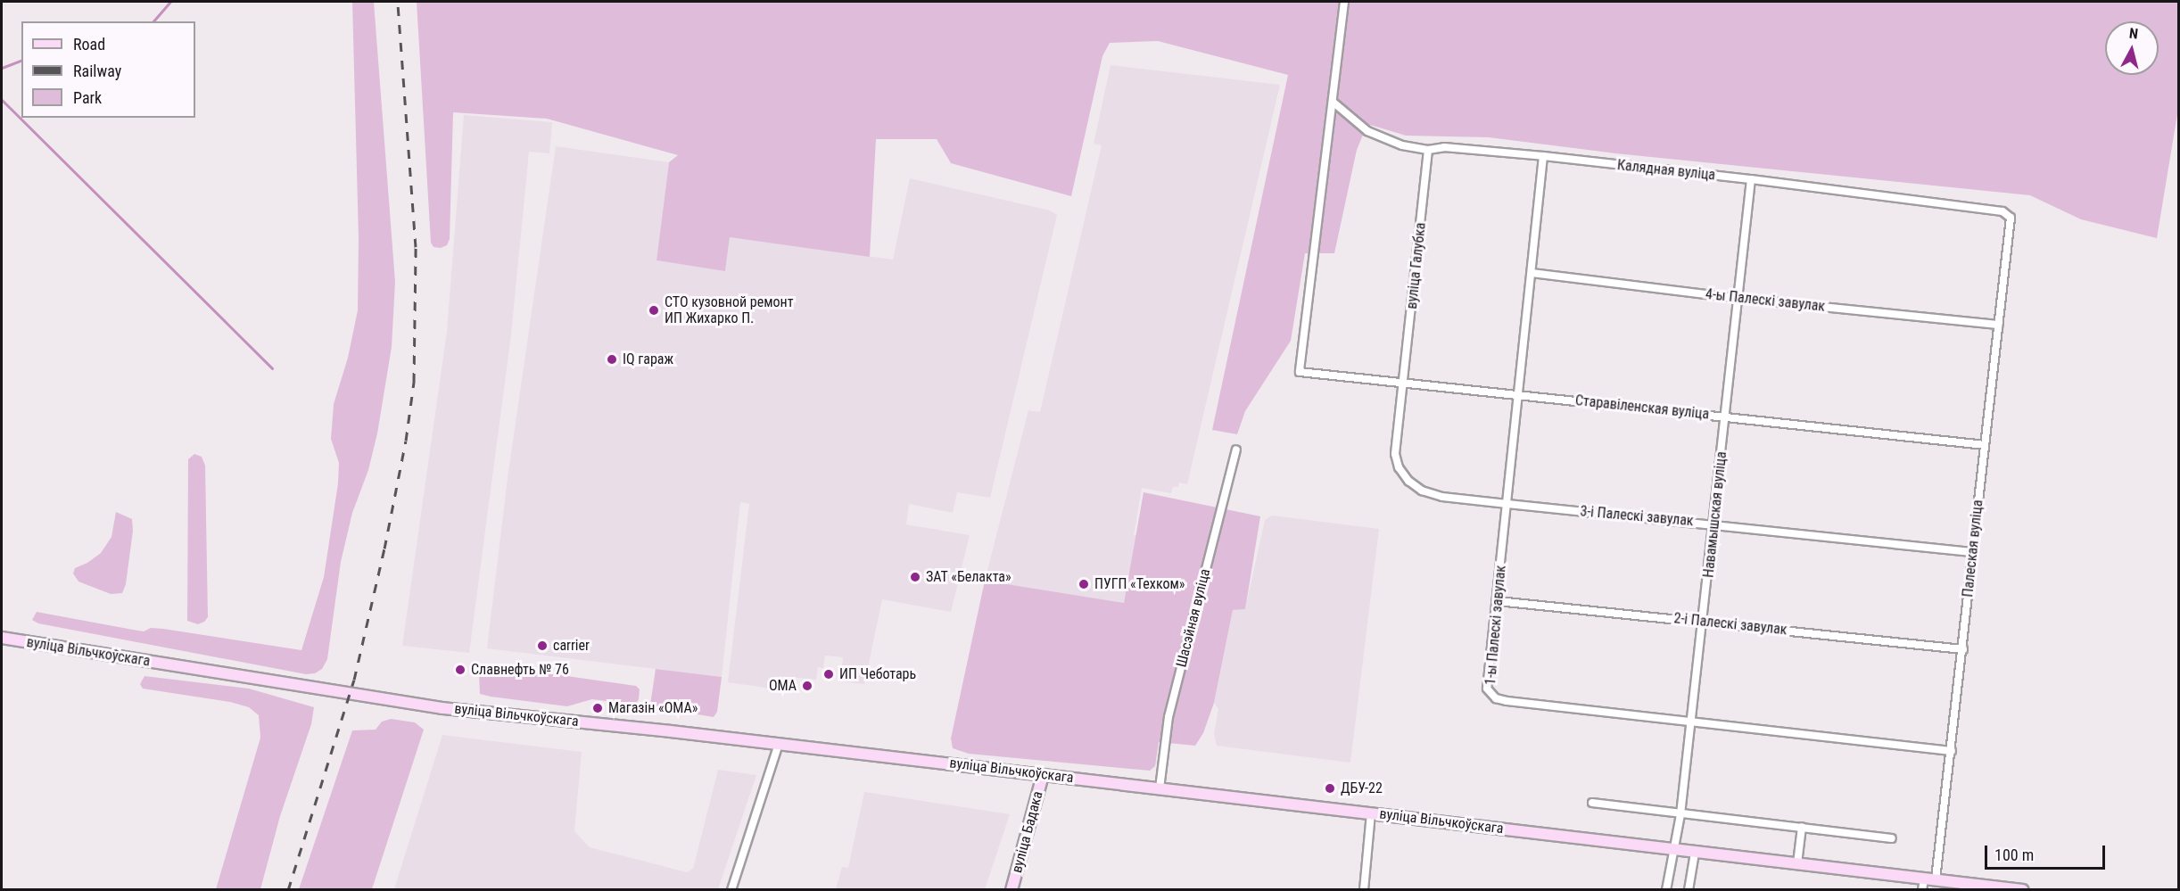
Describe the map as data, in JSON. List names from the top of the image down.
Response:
{
  "streets": {
    "main road": ["вуліца Вільчкоўскага", "вуліца Бадака"],
    "street": [
      "Калядная вуліца",
      "вуліца Галубка",
      "4-ы Палескі завулак",
      "Старавіленская вуліца",
      "Навамышская вуліца",
      "3-і Палескі завулак",
      "Палеская вуліца",
      "Шасэйная вуліца",
      "2-і Палескі завулак",
      "1-ы Палескі завулак"
    ]
  },
  "crossings": [
    ["Калядная вуліца", "вуліца Галубка"],
    ["Калядная вуліца", "Старавіленская вуліца"],
    ["Калядная вуліца", "Навамышская вуліца"],
    ["Калядная вуліца", "Палеская вуліца"],
    ["Калядная вуліца", "1-ы Палескі завулак"],
    ["вуліца Галубка", "Старавіленская вуліца"],
    ["вуліца Галубка", "3-і Палескі завулак"],
    ["4-ы Палескі завулак", "Навамышская вуліца"],
    ["4-ы Палескі завулак", "Палеская вуліца"],
    ["4-ы Палескі завулак", "1-ы Палескі завулак"],
    ["Старавіленская вуліца", "Навамышская вуліца"],
    ["Старавіленская вуліца", "3-і Палескі завулак"],
    ["Старавіленская вуліца", "Палеская вуліца"],
    ["Старавіленская вуліца", "1-ы Палескі завулак"],
    ["Навамышская вуліца", "3-і Палескі завулак"],
    ["Навамышская вуліца", "2-і Палескі завулак"],
    ["Навамышская вуліца", "1-ы Палескі завулак"],
    ["Навамышская вуліца", "вуліца Вільчкоўскага"],
    ["3-і Палескі завулак", "Палеская вуліца"],
    ["3-і Палескі завулак", "1-ы Палескі завулак"],
    ["Палеская вуліца", "2-і Палескі завулак"],
    ["Палеская вуліца", "1-ы Палескі завулак"],
    ["Палеская вуліца", "вуліца Вільчкоўскага"],
    ["Шасэйная вуліца", "вуліца Вільчкоўскага"],
    ["2-і Палескі завулак", "1-ы Палескі завулак"],
    ["вуліца Вільчкоўскага", "вуліца Бадака"]
  ],
  "places": [
    "СТО кузовной ремонт ИП Жихарко П.",
    "IQ гараж",
    "ЗАТ «Белакта»",
    "ПУГП «Техком»",
    "carrier",
    "Славнефть № 76",
    "ИП Чеботарь",
    "ОМА",
    "Магазін «ОМА»",
    "ДБУ-22"
  ],
  "legend": ["Road", "Railway", "Park"],
  "scale_bar": "100 m",
  "north": "top"
}
